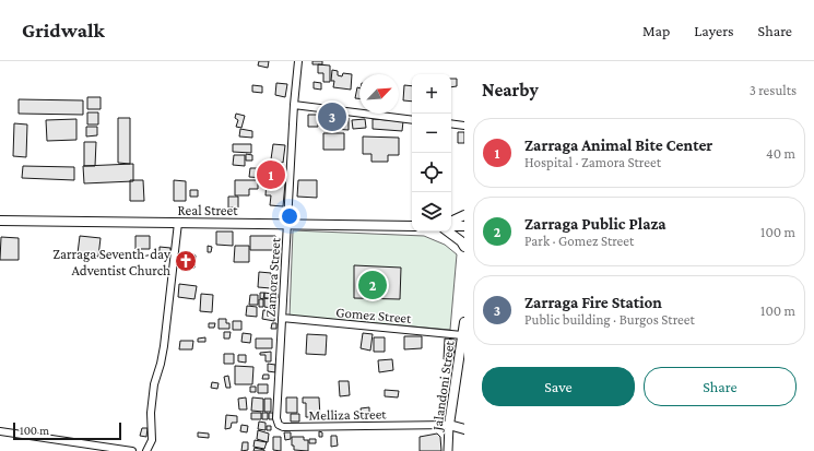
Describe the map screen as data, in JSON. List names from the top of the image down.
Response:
{
  "streets": {
    "main road": ["Real Street", "Jalandoni Street"],
    "street": ["Zamora Street", "Gomez Street", "Melliza Street"]
  },
  "crossings": [
    ["Real Street", "Zamora Street"],
    ["Zamora Street", "Gomez Street"],
    ["Zamora Street", "Melliza Street"],
    ["Gomez Street", "Jalandoni Street"],
    ["Jalandoni Street", "Melliza Street"]
  ],
  "places": {
    "church": ["Zarraga Seventh-day Adventist Church"]
  },
  "scale_bar": "100 m",
  "north": "top right",
  "page": {
    "header": "Gridwalk",
    "nav": ["Map", "Layers", "Share"],
    "heading": ["Nearby", "3 results"],
    "map_buttons": ["+", "−"],
    "pins": ["3", "1", "2"],
    "list": [
      {
        "mark": "1",
        "name": "Zarraga Animal Bite Center",
        "note": "Hospital · Zamora Street",
        "value": "40 m"
      },
      {
        "mark": "2",
        "name": "Zarraga Public Plaza",
        "note": "Park · Gomez Street",
        "value": "100 m"
      },
      {
        "mark": "3",
        "name": "Zarraga Fire Station",
        "note": "Public building · Burgos Street",
        "value": "100 m"
      }
    ],
    "buttons": ["Save", "Share"],
    "scale": "100 m"
  }
}
